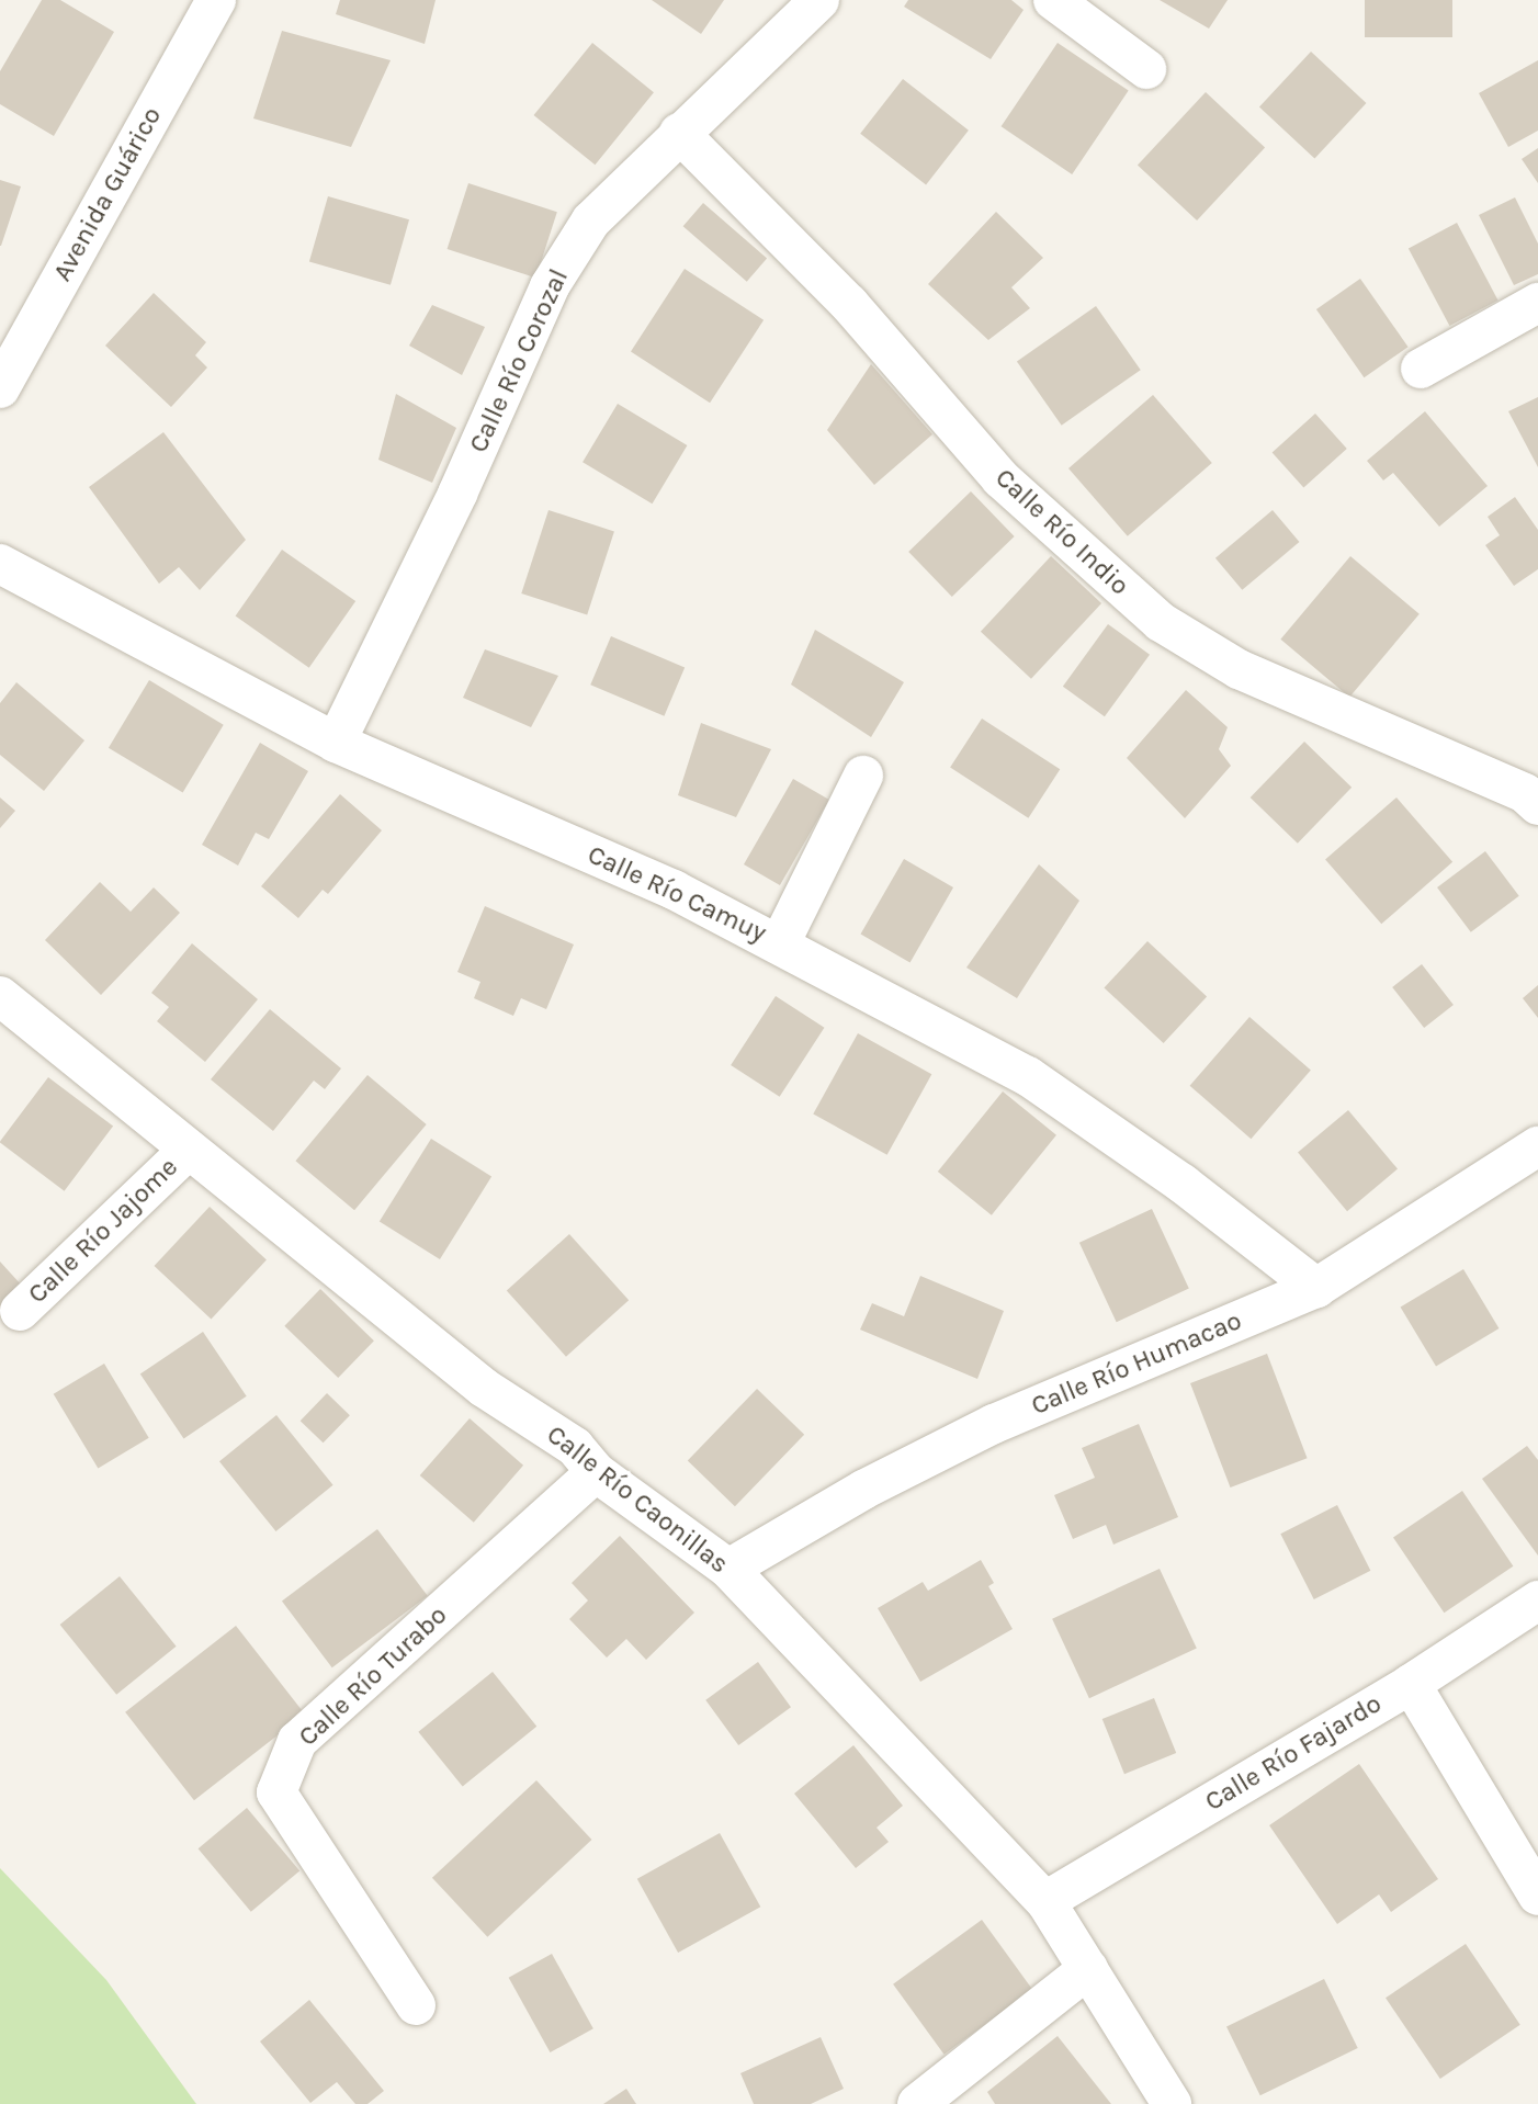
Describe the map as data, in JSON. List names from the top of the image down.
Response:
{
  "streets": {
    "street": [
      "Avenida Guárico",
      "Calle Río Corozal",
      "Calle Río Indio",
      "Calle Río Camuy",
      "Calle Río Jajome",
      "Calle Río Humacao",
      "Calle Río Caonillas",
      "Calle Río Turabo",
      "Calle Río Fajardo"
    ]
  },
  "crossings": [
    ["Calle Río Corozal", "Calle Río Indio"],
    ["Calle Río Corozal", "Calle Río Camuy"],
    ["Calle Río Camuy", "Calle Río Humacao"],
    ["Calle Río Jajome", "Calle Río Caonillas"],
    ["Calle Río Humacao", "Calle Río Caonillas"],
    ["Calle Río Caonillas", "Calle Río Turabo"],
    ["Calle Río Caonillas", "Calle Río Fajardo"]
  ]
}
